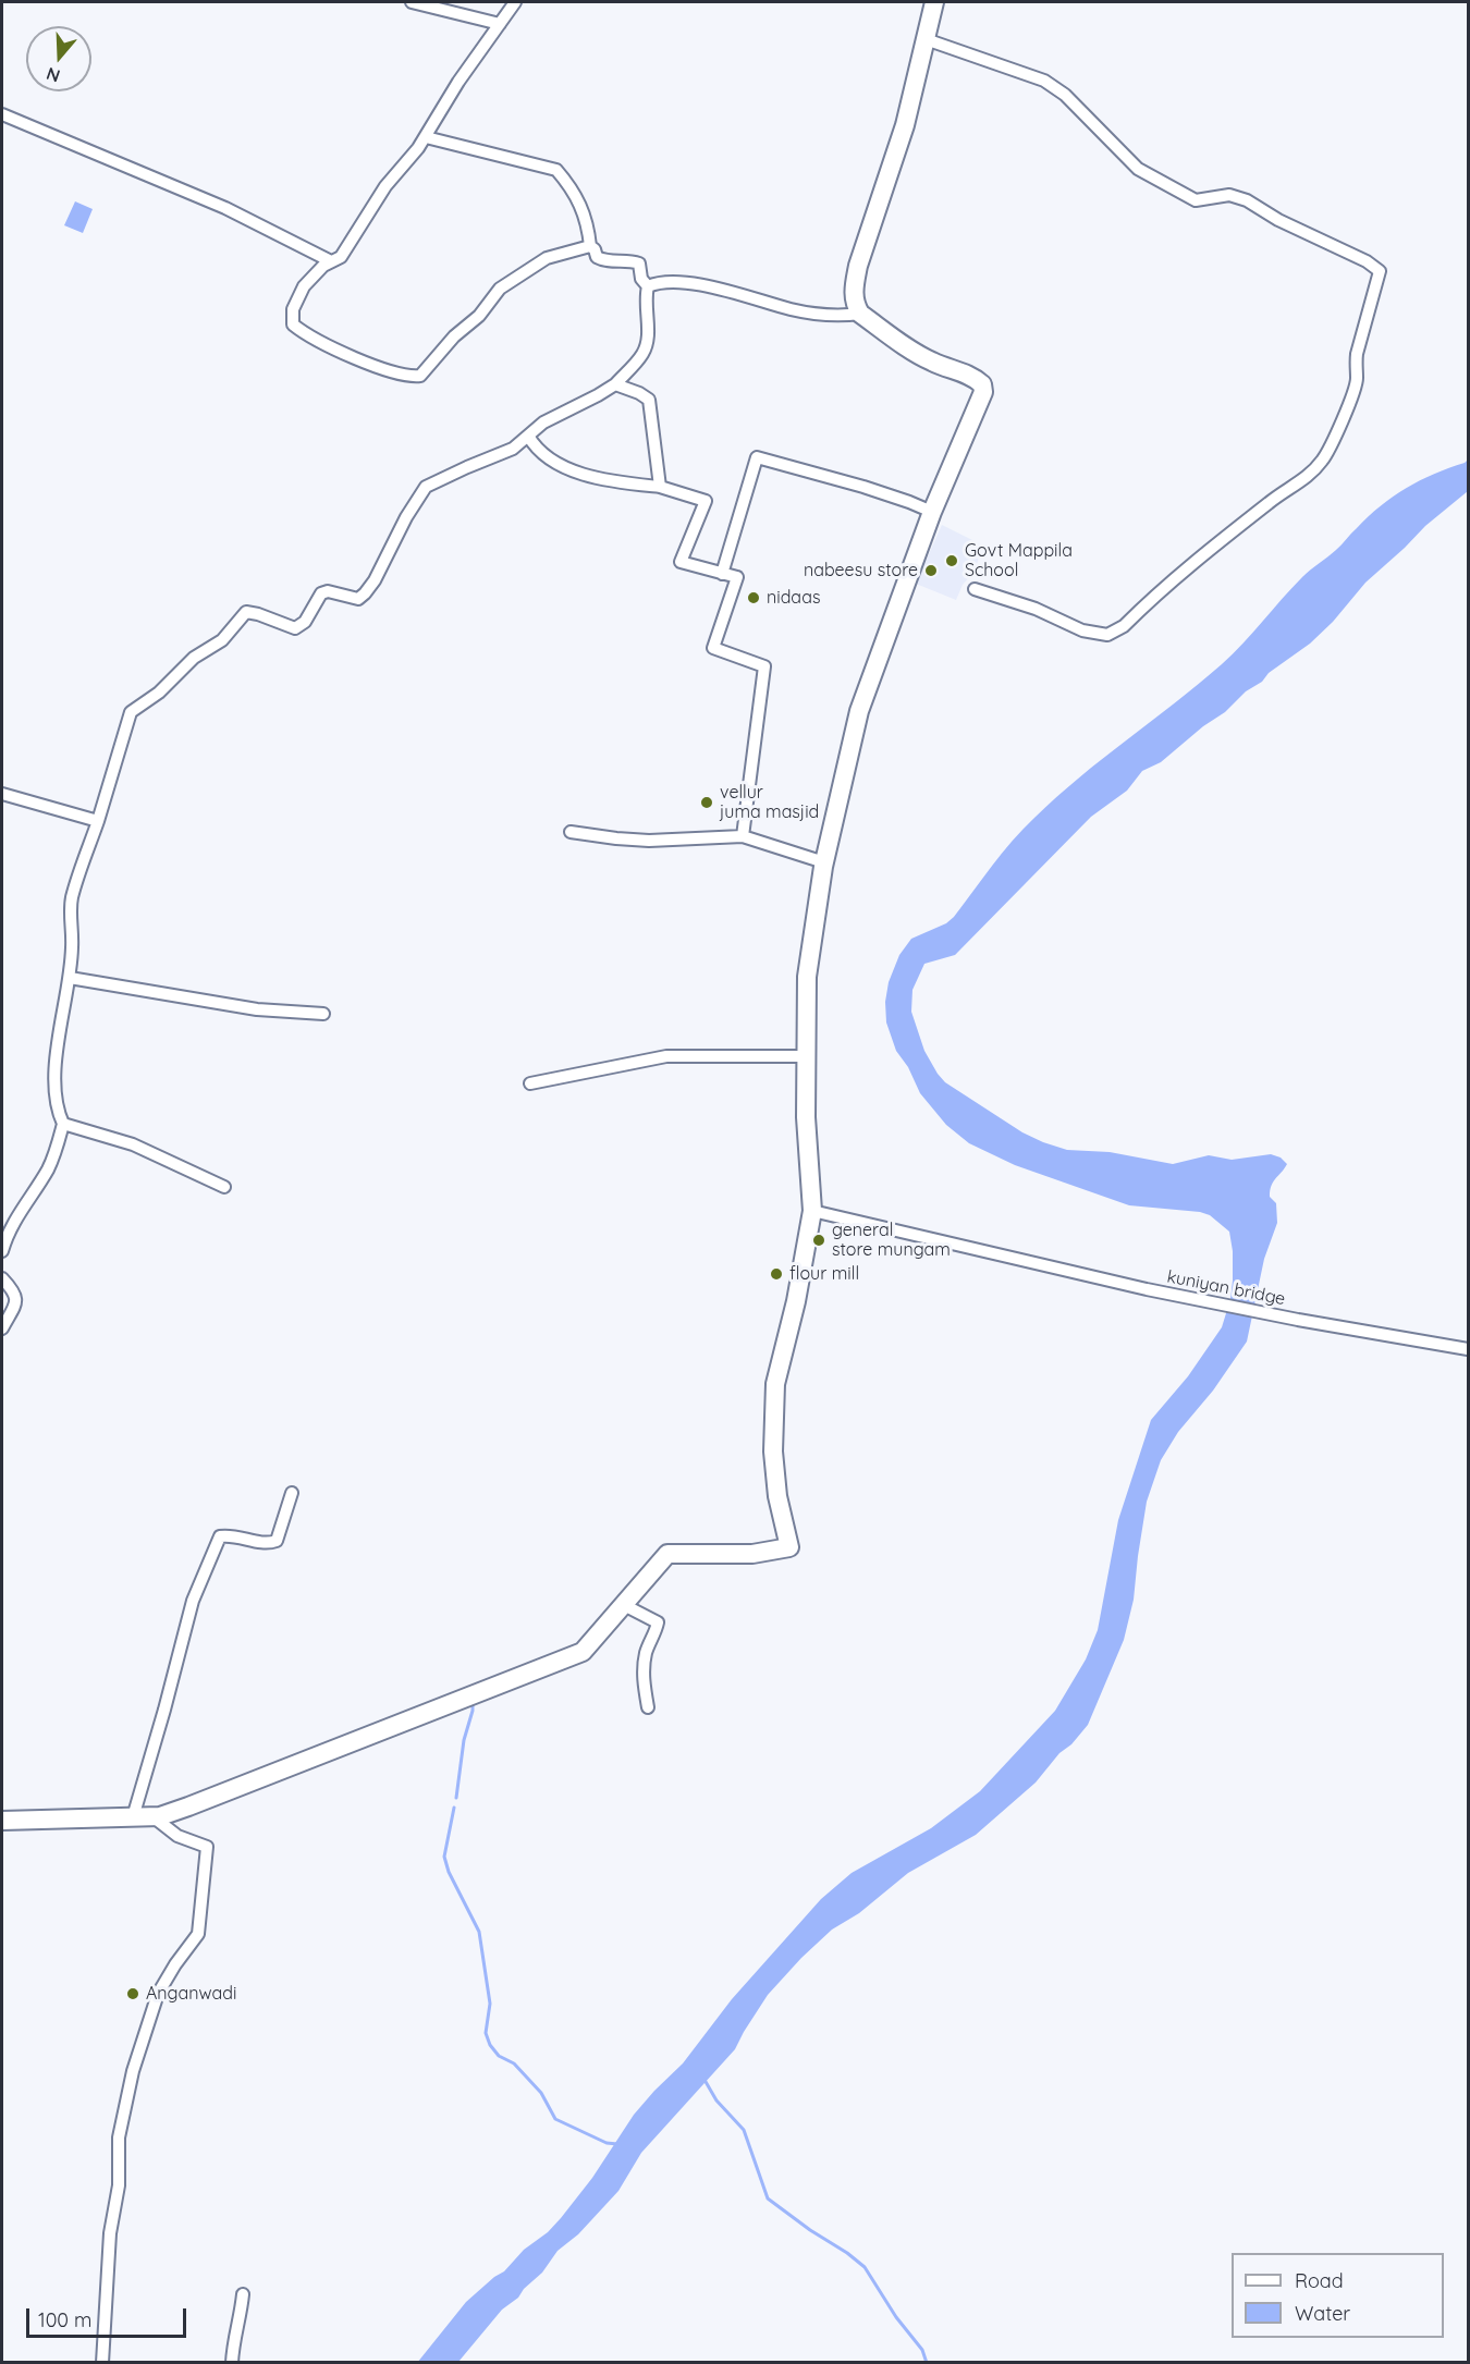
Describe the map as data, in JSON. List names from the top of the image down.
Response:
{
  "streets": {
    "street": ["kuniyan bridge"]
  },
  "places": [
    "Govt Mappila School",
    "nabeesu store",
    "nidaas",
    "vellur juma masjid",
    "general store mungam",
    "flour mill",
    "Anganwadi"
  ],
  "legend": ["Road", "Water"],
  "scale_bar": "100 m",
  "north": "bottom"
}
